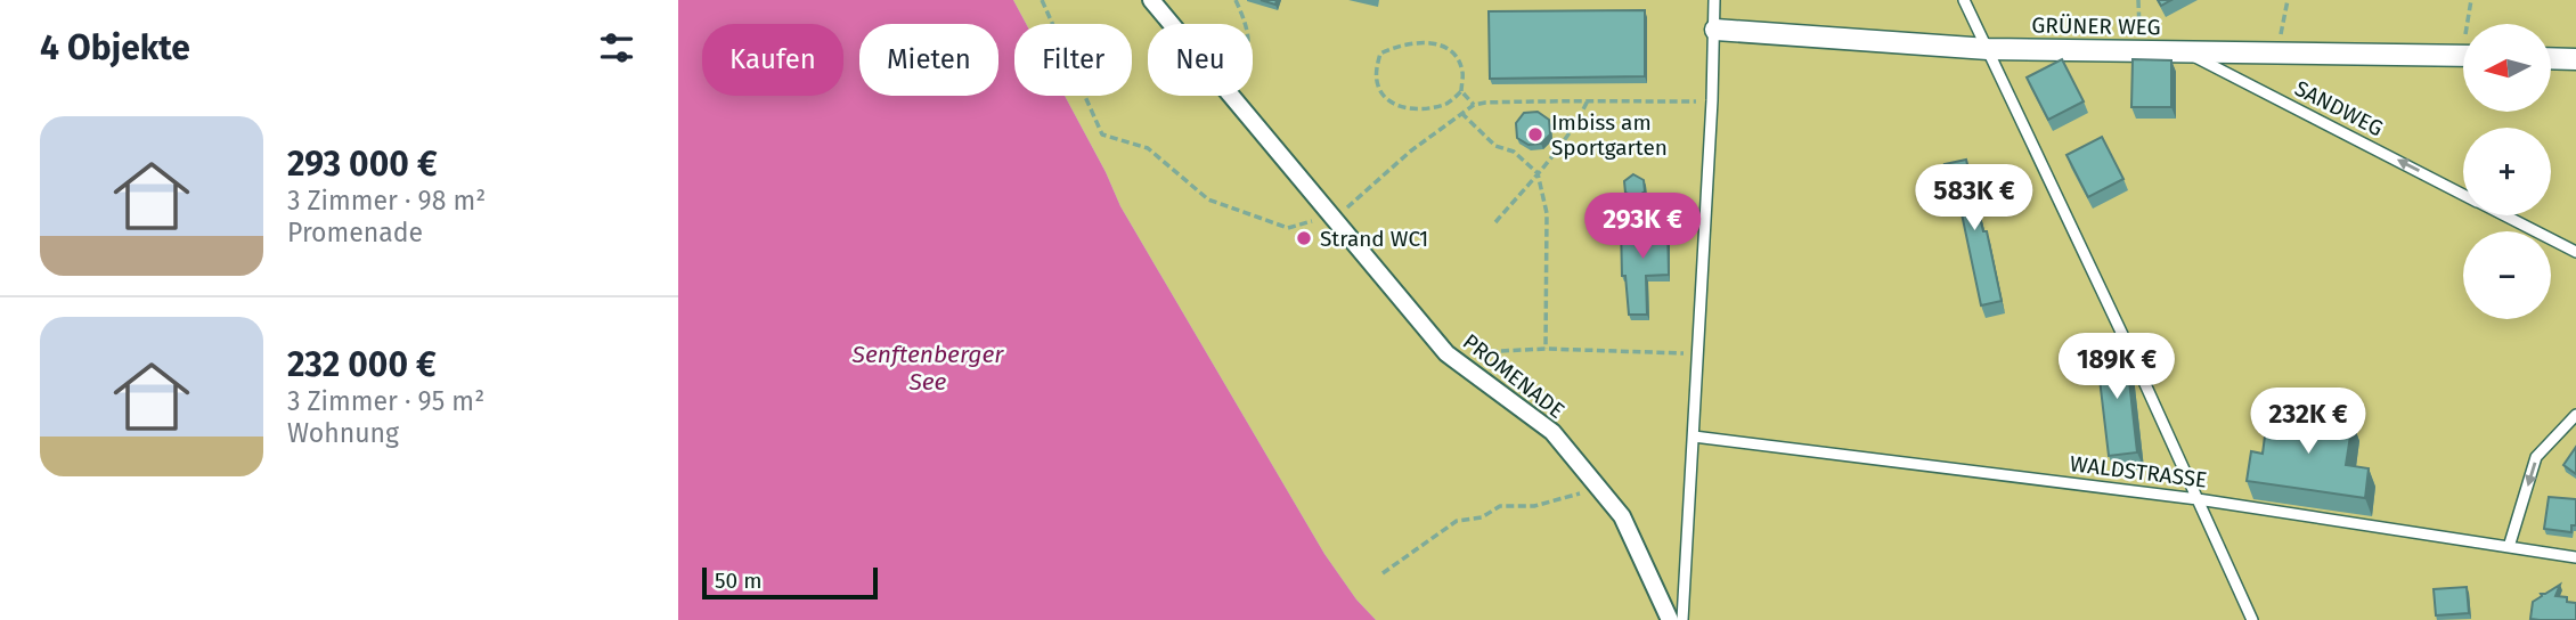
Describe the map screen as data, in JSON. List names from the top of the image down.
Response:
{
  "streets": {
    "street": ["GRÜNER WEG", "PROMENADE"],
    "lane": ["SANDWEG", "WALDSTRASSE"]
  },
  "crossings": [
    ["GRÜNER WEG", "SANDWEG"]
  ],
  "one_way": ["SANDWEG"],
  "water": ["Senftenberger See"],
  "places": ["Imbiss am Sportgarten", "Strand WC1"],
  "scale_bar": "50 m",
  "north": "left",
  "page": {
    "heading": "4 Objekte",
    "map_buttons": ["+", "−"],
    "chip": [
      "Kaufen",
      "Mieten",
      "Filter",
      "Neu"
    ],
    "list": [
      {
        "name": "293 000 €",
        "note": "3 Zimmer · 98 m² · Promenade"
      },
      {
        "name": "232 000 €",
        "note": "3 Zimmer · 95 m² · Wohnung"
      }
    ],
    "price": [
      "583K €",
      "293K €",
      "189K €",
      "232K €"
    ],
    "scale": "50 m"
  }
}
